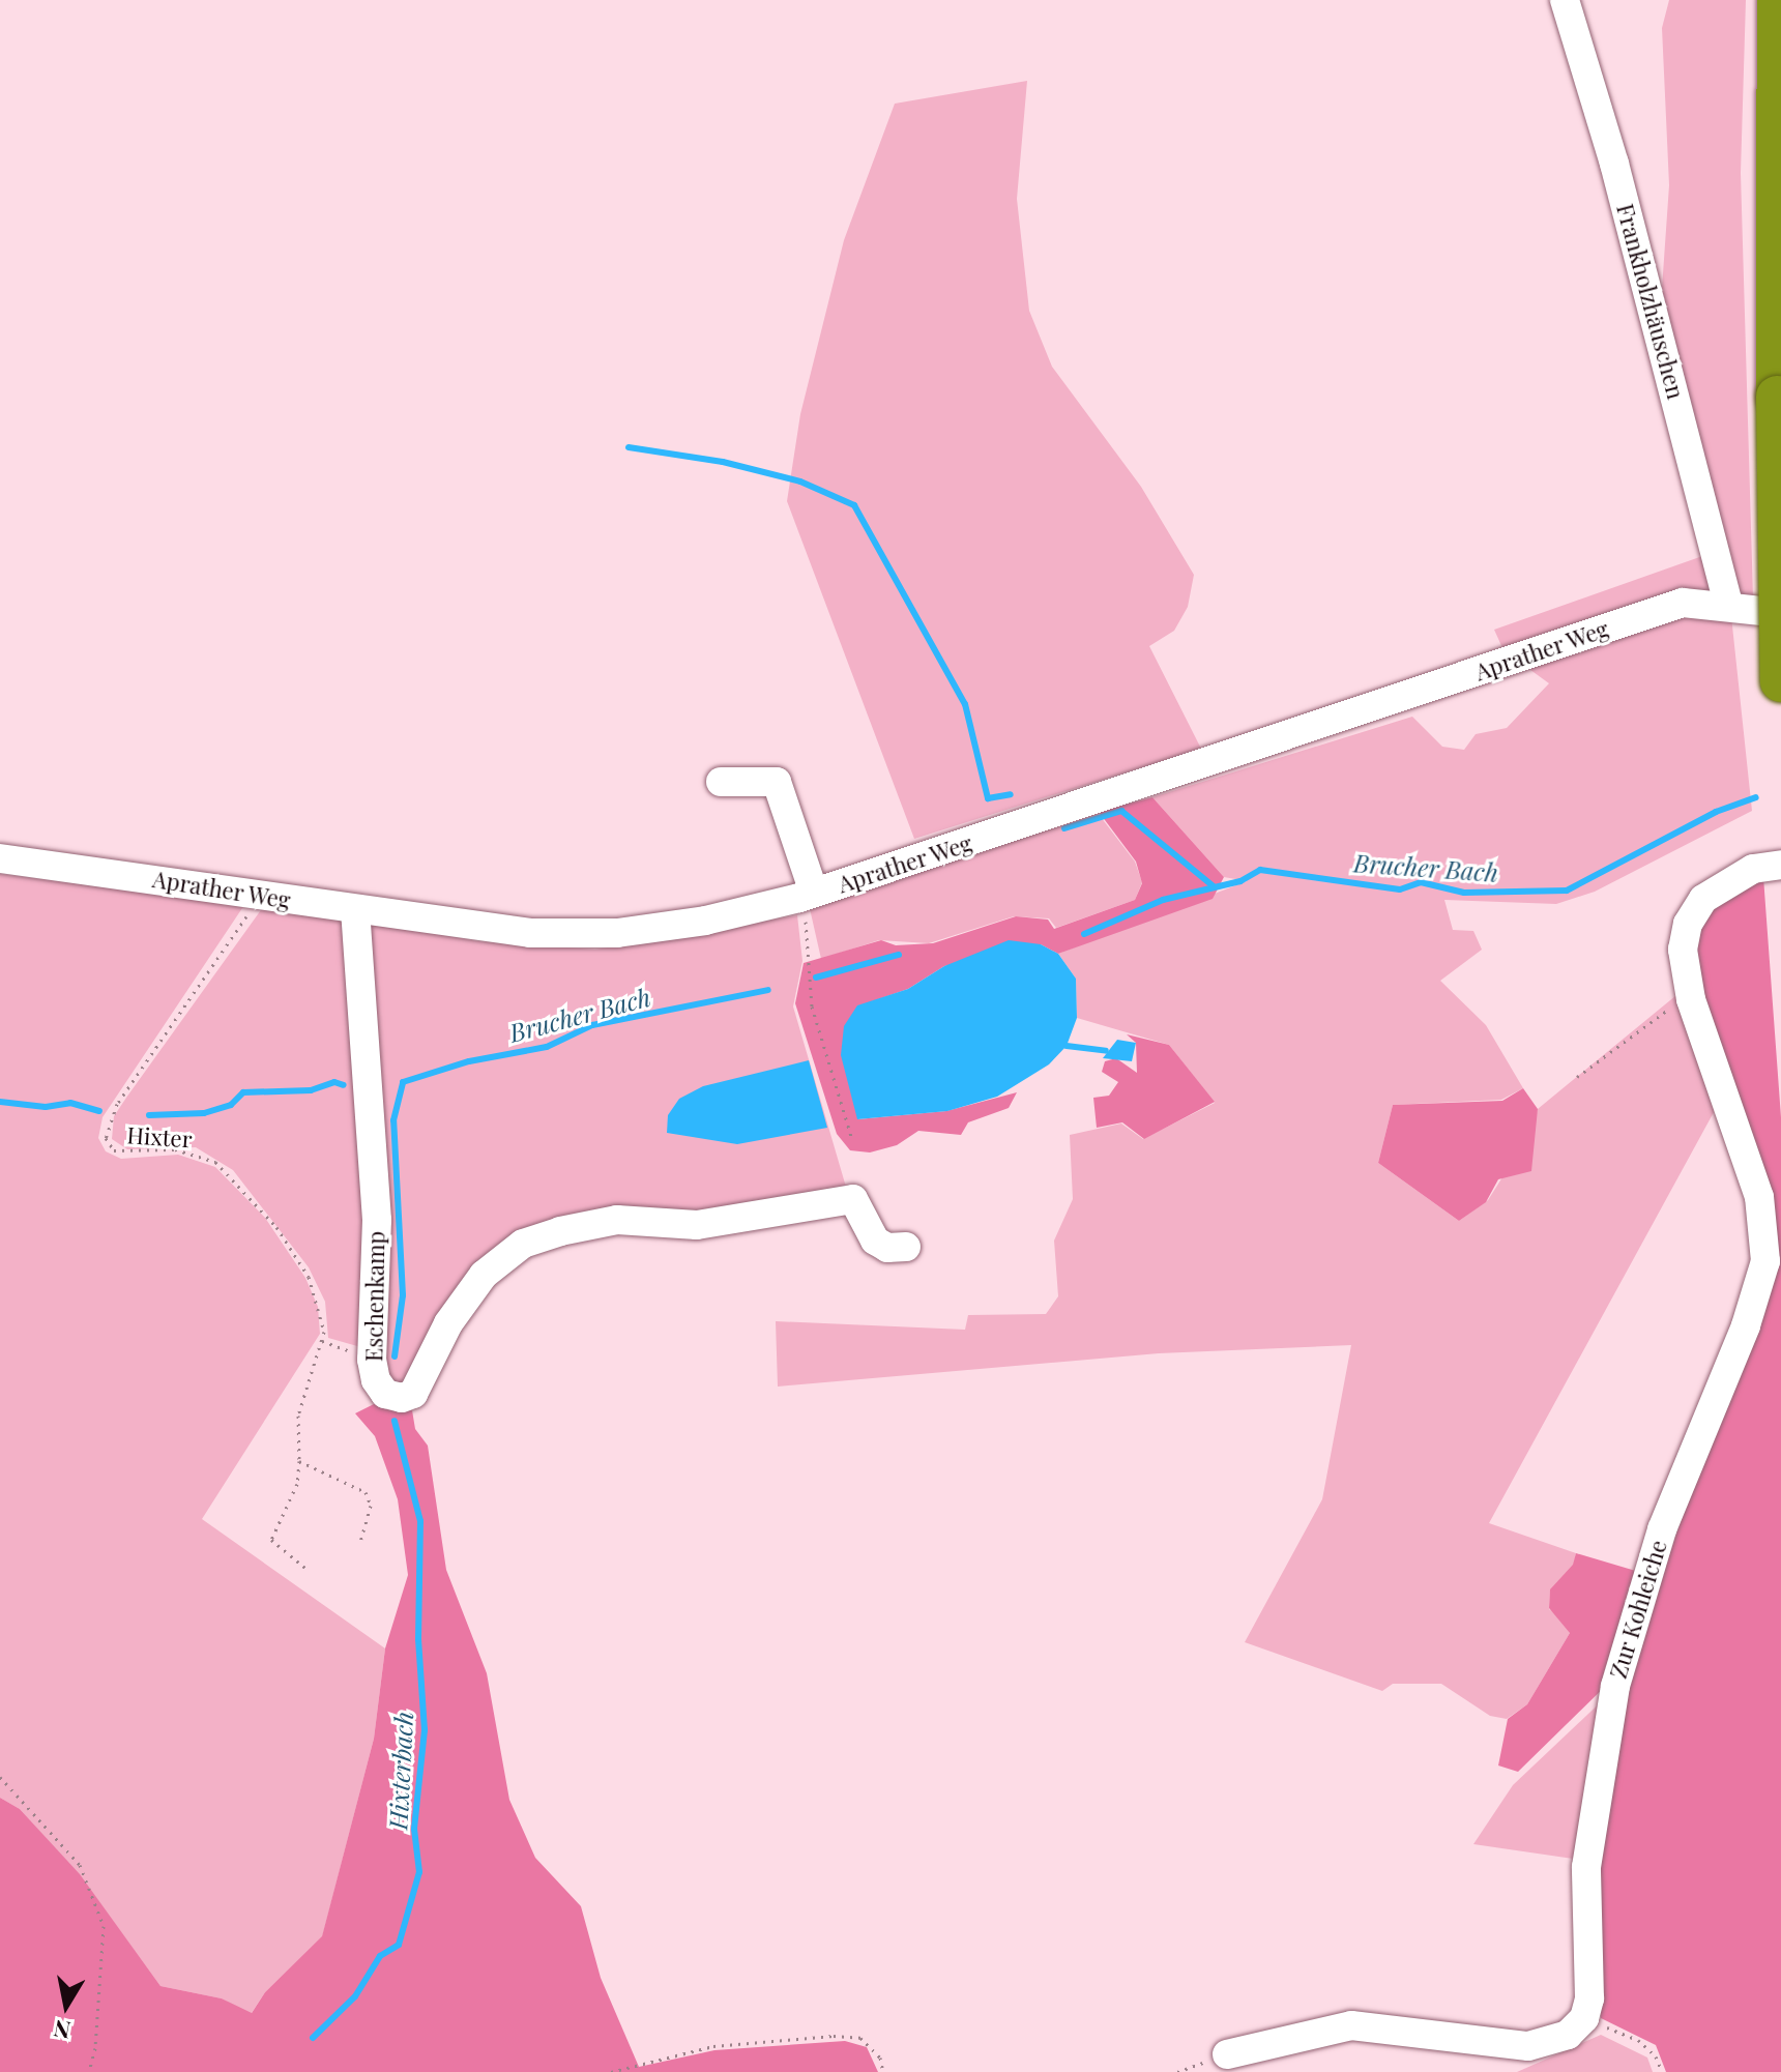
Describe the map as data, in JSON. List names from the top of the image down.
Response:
{
  "streets": {
    "street": [
      "Frankholzhäuschen",
      "Aprather Weg",
      "Eschenkamp",
      "Zur Kohleiche"
    ],
    "path": ["Hixter"]
  },
  "crossings": [
    ["Frankholzhäuschen", "Aprather Weg"],
    ["Aprather Weg", "Hixter"],
    ["Aprather Weg", "Eschenkamp"]
  ],
  "water": ["Brucher Bach", "Hixterbach"],
  "north": "bottom"
}
